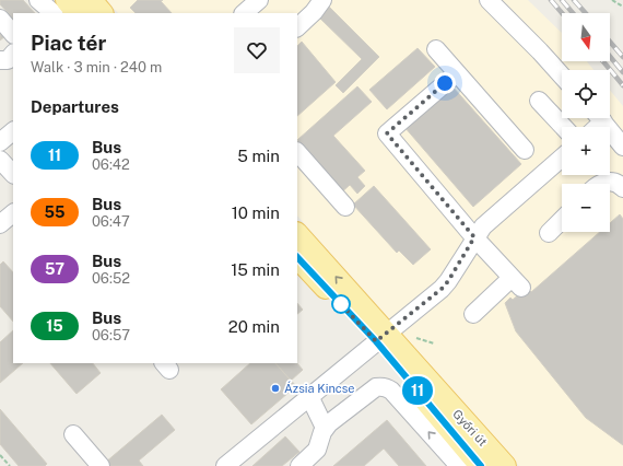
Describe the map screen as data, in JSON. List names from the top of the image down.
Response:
{
  "streets": {
    "main road": ["Győri út"]
  },
  "places": ["Ázsia Kincse"],
  "lines": ["bus line 11"],
  "north": "bottom",
  "page": {
    "on_map": "11",
    "map_buttons": ["+", "−"],
    "heading": [
      ["Piac tér", "Walk · 3 min · 240 m"],
      "Departures"
    ],
    "list": [
      {
        "mark": "11",
        "name": "Bus",
        "note": "06:42",
        "value": "5 min"
      },
      {
        "mark": "55",
        "name": "Bus",
        "note": "06:47",
        "value": "10 min"
      },
      {
        "mark": "57",
        "name": "Bus",
        "note": "06:52",
        "value": "15 min"
      },
      {
        "mark": "15",
        "name": "Bus",
        "note": "06:57",
        "value": "20 min"
      }
    ]
  }
}
